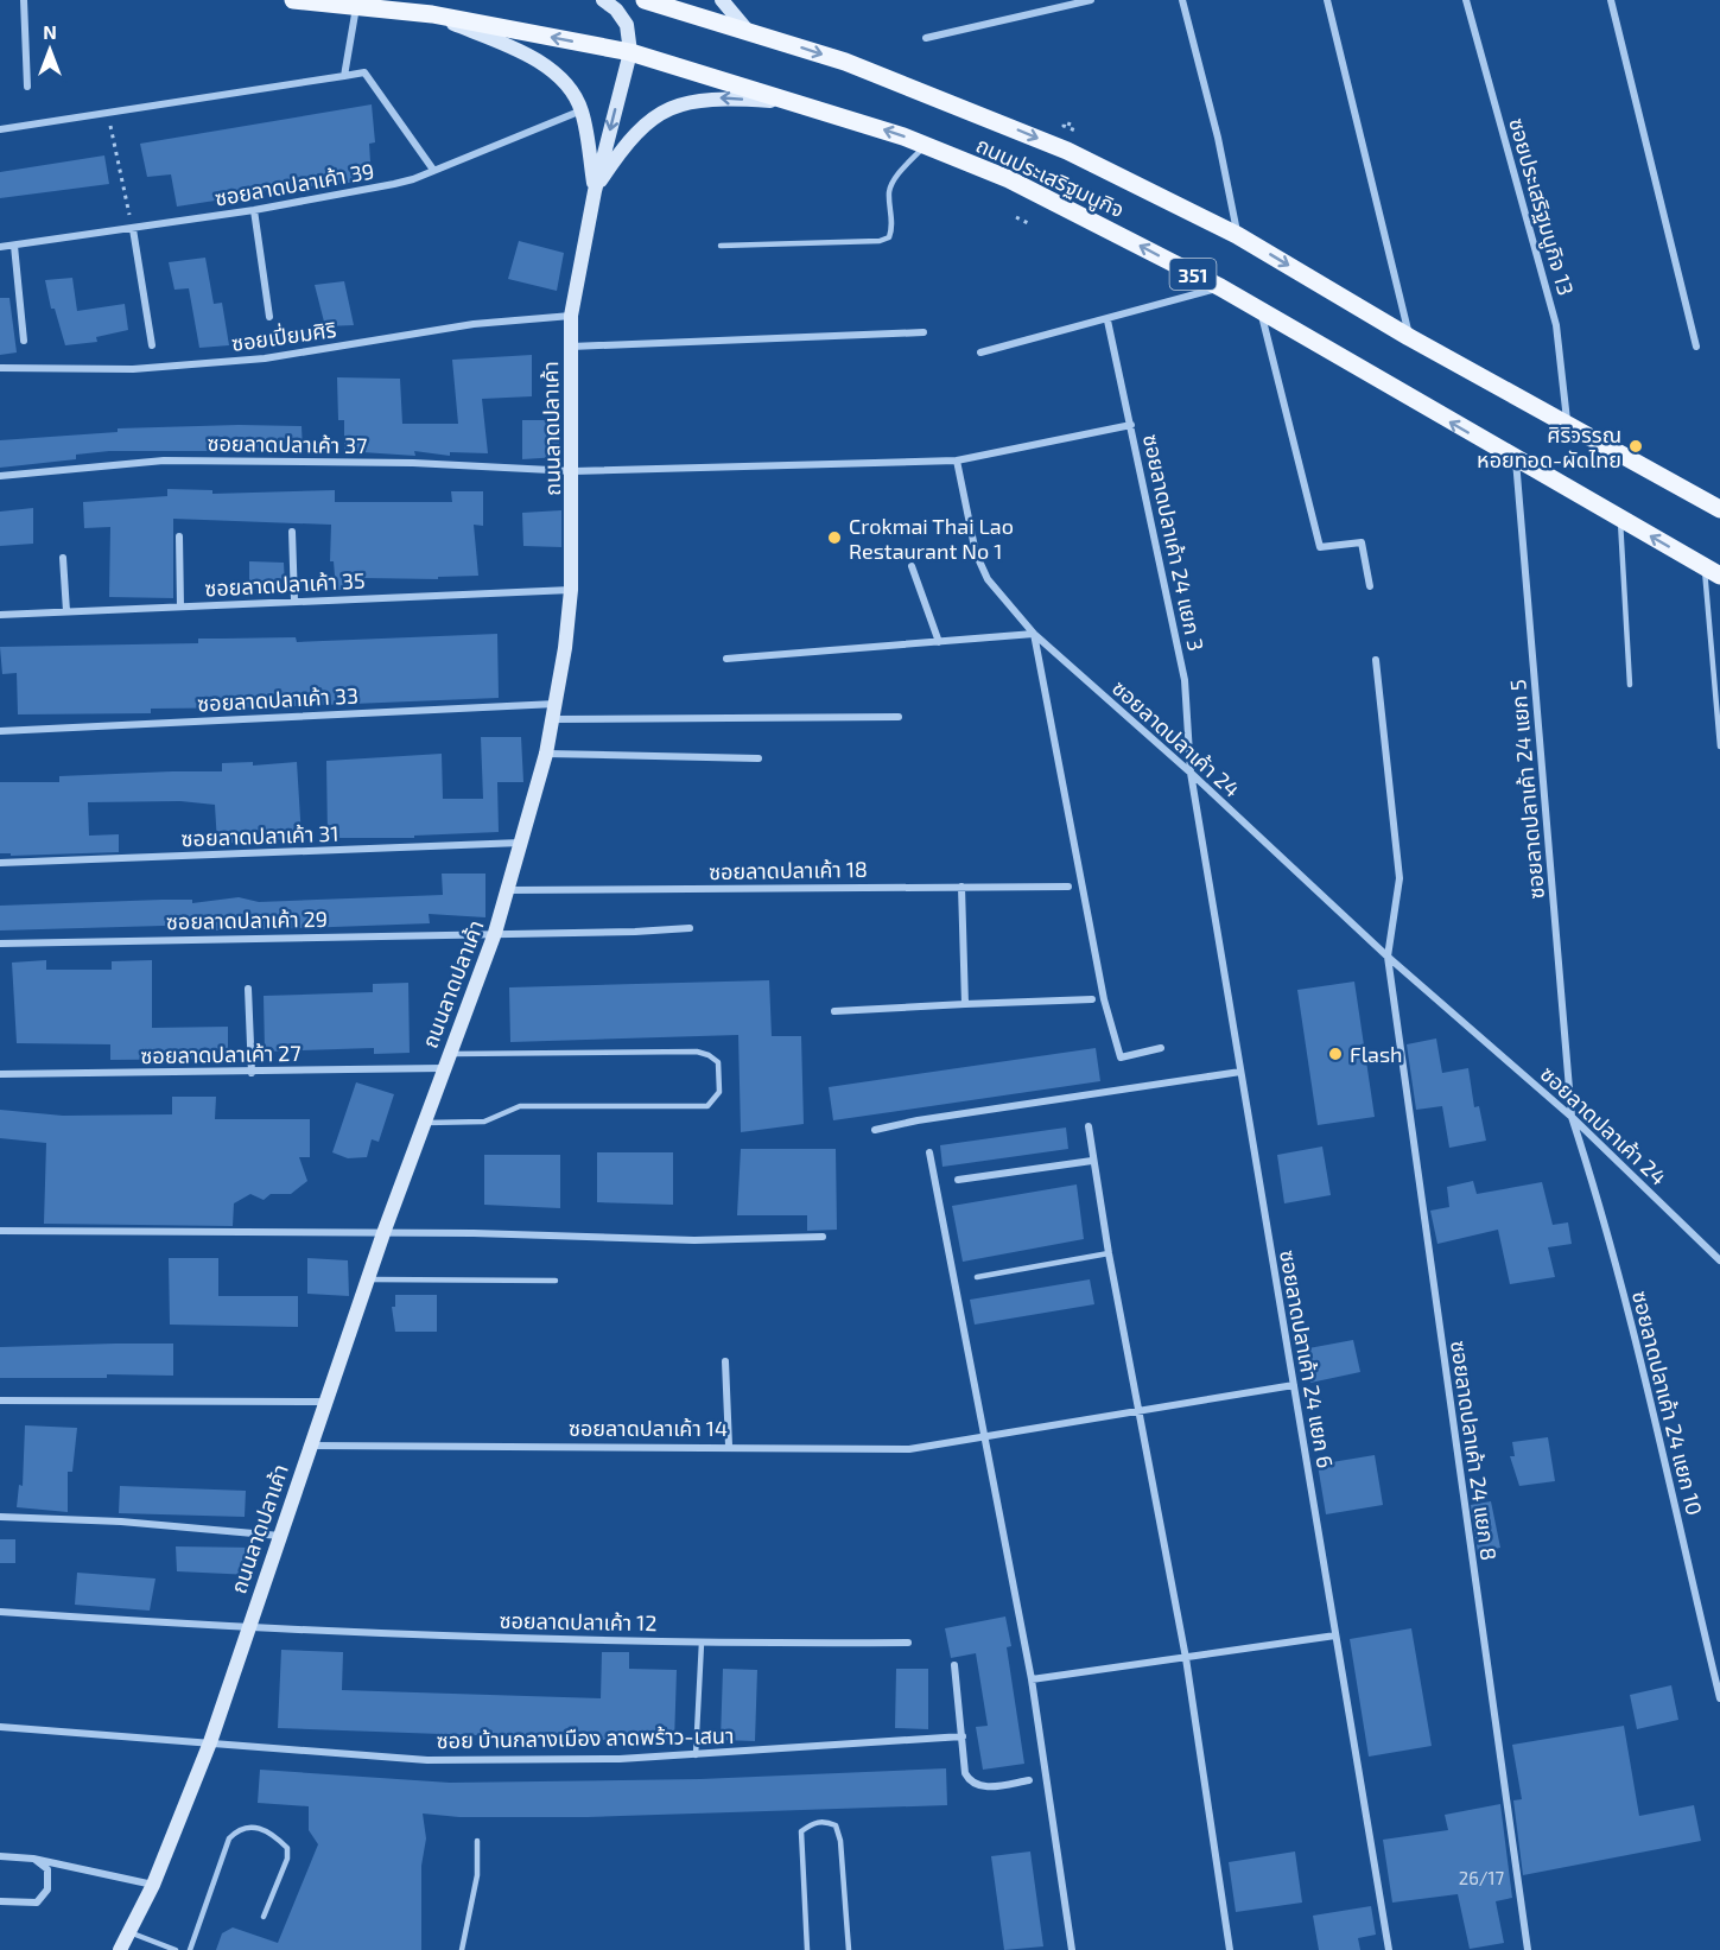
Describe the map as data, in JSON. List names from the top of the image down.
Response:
{
  "streets": {
    "main road": ["ถนนประเสริฐมนูกิจ", "351", "ถนนลาดปลาเค้า"],
    "street": [
      "ซอยลาดปลาเค้า 39",
      "ซอยประเสริฐมนูกิจ 13",
      "ซอยเปี่ยมศิริ",
      "ซอยลาดปลาเค้า 37",
      "ซอยลาดปลาเค้า 24 แยก 3",
      "ซอยลาดปลาเค้า 35",
      "ซอยลาดปลาเค้า 33",
      "ซอยลาดปลาเค้า 24",
      "ซอยลาดปลาเค้า 24 แยก 5",
      "ซอยลาดปลาเค้า 31",
      "ซอยลาดปลาเค้า 18",
      "ซอยลาดปลาเค้า 29",
      "ซอยลาดปลาเค้า 27",
      "ซอยลาดปลาเค้า 24 แยก 6",
      "ซอยลาดปลาเค้า 24 แยก 10",
      "ซอยลาดปลาเค้า 14",
      "ซอยลาดปลาเค้า 24 แยก 8",
      "ซอยลาดปลาเค้า 12",
      "ซอย บ้านกลางเมือง ลาดพร้าว-เสนา"
    ]
  },
  "crossings": [
    ["ถนนประเสริฐมนูกิจ", "ซอยประเสริฐมนูกิจ 13"],
    ["ถนนประเสริฐมนูกิจ", "ถนนลาดปลาเค้า"],
    ["ถนนประเสริฐมนูกิจ", "ซอยลาดปลาเค้า 24 แยก 5"],
    ["ซอยเปี่ยมศิริ", "ถนนลาดปลาเค้า"],
    ["ถนนลาดปลาเค้า", "ซอยลาดปลาเค้า 37"],
    ["ถนนลาดปลาเค้า", "ซอยลาดปลาเค้า 35"],
    ["ถนนลาดปลาเค้า", "ซอยลาดปลาเค้า 33"],
    ["ถนนลาดปลาเค้า", "ซอยลาดปลาเค้า 31"],
    ["ถนนลาดปลาเค้า", "ซอยลาดปลาเค้า 18"],
    ["ถนนลาดปลาเค้า", "ซอยลาดปลาเค้า 29"],
    ["ถนนลาดปลาเค้า", "ซอยลาดปลาเค้า 27"],
    ["ถนนลาดปลาเค้า", "ซอยลาดปลาเค้า 14"],
    ["ถนนลาดปลาเค้า", "ซอยลาดปลาเค้า 12"],
    ["ถนนลาดปลาเค้า", "ซอย บ้านกลางเมือง ลาดพร้าว-เสนา"],
    ["ซอยลาดปลาเค้า 24 แยก 3", "ซอยลาดปลาเค้า 24"],
    ["ซอยลาดปลาเค้า 24 แยก 3", "ซอยลาดปลาเค้า 24 แยก 6"],
    ["ซอยลาดปลาเค้า 24", "ซอยลาดปลาเค้า 24 แยก 5"],
    ["ซอยลาดปลาเค้า 24", "ซอยลาดปลาเค้า 24 แยก 6"],
    ["ซอยลาดปลาเค้า 24", "ซอยลาดปลาเค้า 24 แยก 10"],
    ["ซอยลาดปลาเค้า 24", "ซอยลาดปลาเค้า 24 แยก 8"],
    ["ซอยลาดปลาเค้า 24 แยก 5", "ซอยลาดปลาเค้า 24 แยก 10"],
    ["ซอยลาดปลาเค้า 24 แยก 6", "ซอยลาดปลาเค้า 14"]
  ],
  "places": ["ศิริวรรณ หอยทอด-ผัดไทย", "Crokmai Thai Lao Restaurant No 1", "Flash"],
  "house_numbers": ["26/17"],
  "north": "top"
}
